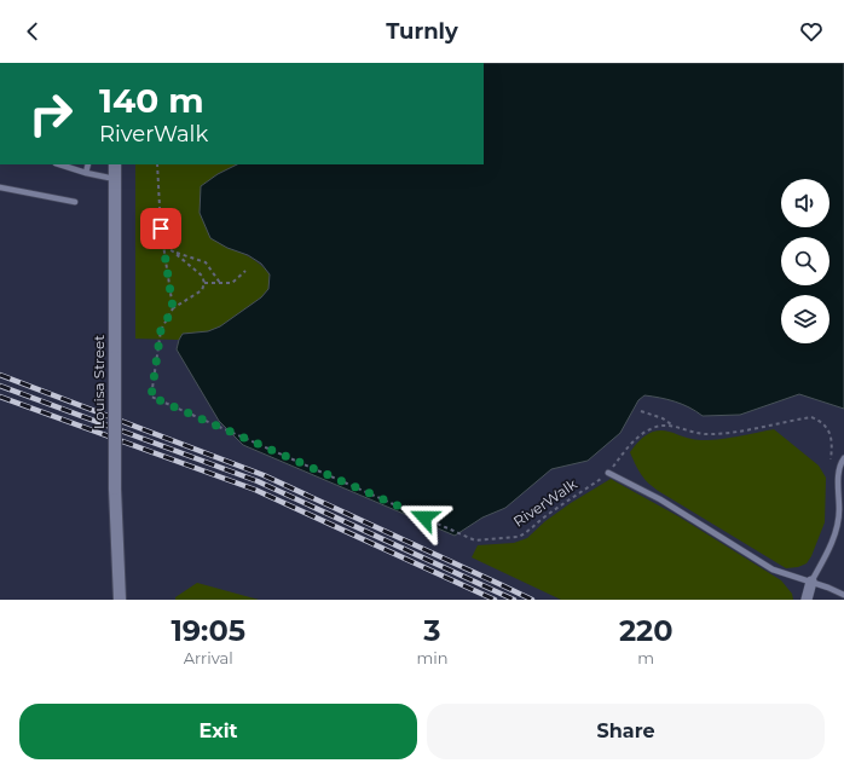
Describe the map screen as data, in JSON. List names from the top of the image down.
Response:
{
  "streets": {
    "street": ["Louisa Street"],
    "path": ["RiverWalk"]
  },
  "page": {
    "header": "Turnly",
    "turn": ["140 m", "RiverWalk"],
    "eta": [
      "19:05",
      "Arrival",
      "3",
      "min",
      "220",
      "m"
    ],
    "buttons": ["Exit", "Share"]
  }
}
